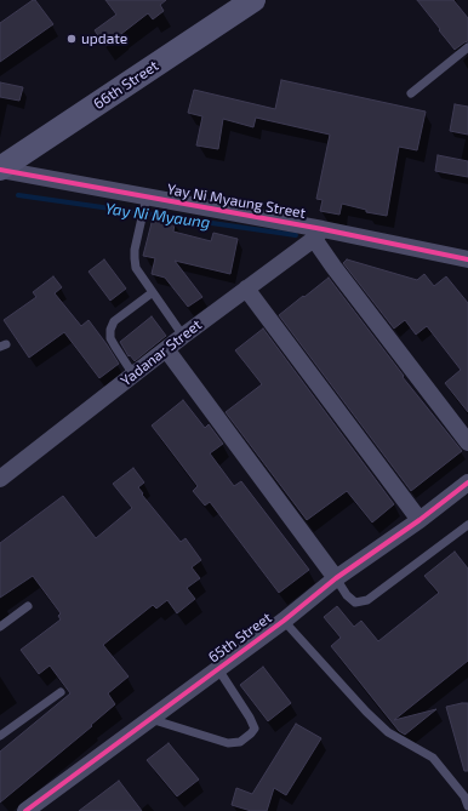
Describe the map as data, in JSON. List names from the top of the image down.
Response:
{
  "streets": {
    "street": [
      "66th Street",
      "Yay Ni Myaung Street",
      "Yadanar Street",
      "65th Street"
    ]
  },
  "crossings": [
    ["66th Street", "Yay Ni Myaung Street"],
    ["Yay Ni Myaung Street", "Yadanar Street"]
  ],
  "water": ["Yay Ni Myaung"],
  "places": ["update"]
}
